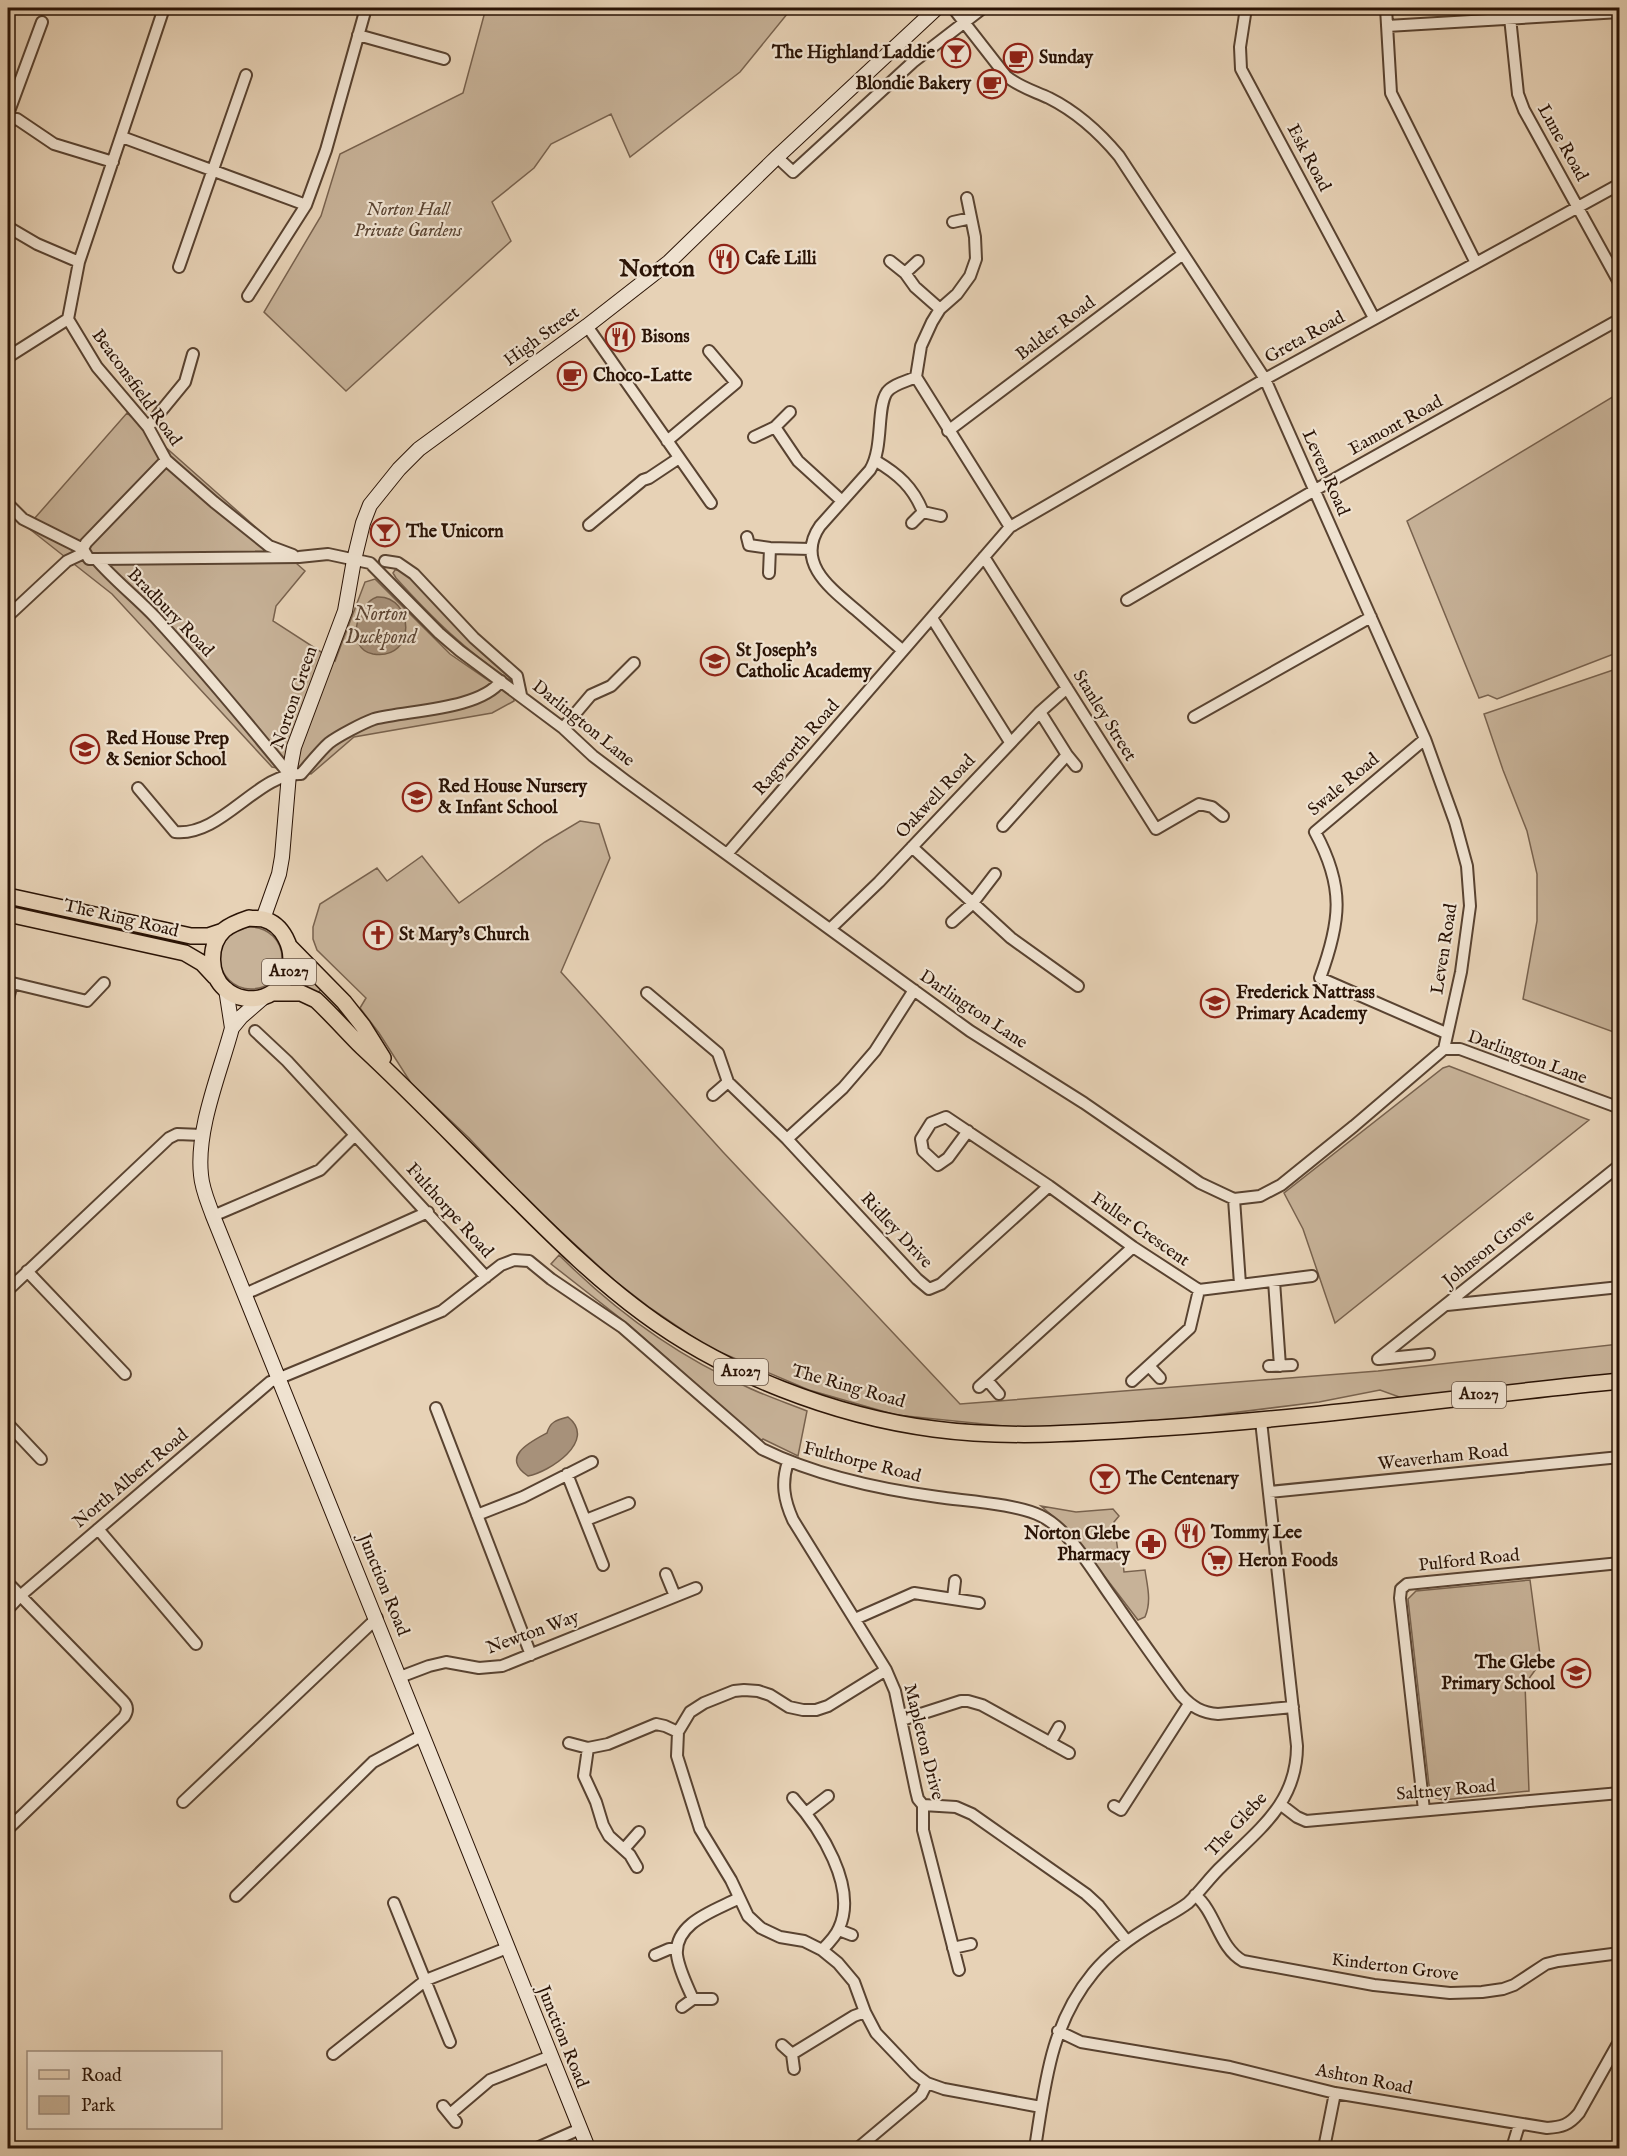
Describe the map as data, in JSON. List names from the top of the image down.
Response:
{
  "streets": {
    "main road": [
      "High Street",
      "Norton Green",
      "The Ring Road",
      "A1027",
      "Junction Road"
    ],
    "street": [
      "Lune Road",
      "Esk Road",
      "Balder Road",
      "Greta Road",
      "Beaconsfield Road",
      "Eamont Road",
      "Leven Road",
      "Bradbury Road",
      "Stanley Street",
      "Darlington Lane",
      "Ragworth Road",
      "Swale Road",
      "Oakwell Road",
      "Fulthorpe Road",
      "Fuller Crescent",
      "Ridley Drive",
      "Johnson Grove",
      "Weaverham Road",
      "North Albert Road",
      "Pulford Road",
      "Newton Way",
      "Mapleton Drive",
      "Saltney Road",
      "The Glebe",
      "Kinderton Grove",
      "Ashton Road"
    ]
  },
  "crossings": [
    ["Lune Road", "Greta Road"],
    ["Esk Road", "Greta Road"],
    ["Balder Road", "Leven Road"],
    ["High Street", "Norton Green"],
    ["High Street", "Darlington Lane"],
    ["Greta Road", "Leven Road"],
    ["Greta Road", "Ragworth Road"],
    ["Beaconsfield Road", "Darlington Lane"],
    ["Eamont Road", "Leven Road"],
    ["Leven Road", "Darlington Lane"],
    ["Leven Road", "Swale Road"],
    ["Bradbury Road", "Norton Green"],
    ["Bradbury Road", "Darlington Lane"],
    ["Norton Green", "Darlington Lane"],
    ["Norton Green", "The Ring Road"],
    ["Norton Green", "A1027"],
    ["Norton Green", "Junction Road"],
    ["Stanley Street", "Ragworth Road"],
    ["Stanley Street", "Oakwell Road"],
    ["Darlington Lane", "Ragworth Road"],
    ["Darlington Lane", "Oakwell Road"],
    ["The Ring Road", "A1027"],
    ["The Ring Road", "Junction Road"],
    ["The Ring Road", "The Glebe"],
    ["A1027", "Junction Road"],
    ["A1027", "The Glebe"],
    ["Fulthorpe Road", "North Albert Road"],
    ["Fulthorpe Road", "Mapleton Drive"],
    ["Fuller Crescent", "Ridley Drive"],
    ["Weaverham Road", "The Glebe"],
    ["North Albert Road", "Junction Road"],
    ["Pulford Road", "Saltney Road"],
    ["Junction Road", "Newton Way"],
    ["Saltney Road", "The Glebe"],
    ["The Glebe", "Kinderton Grove"],
    ["The Glebe", "Ashton Road"]
  ],
  "districts": ["Norton"],
  "water": ["Norton Duckpond"],
  "parks": ["Norton Hall Private Gardens"],
  "places": {
    "bar": ["The Highland Laddie", "The Unicorn", "The Centenary"],
    "cafe": ["Sunday", "Blondie Bakery", "Choco-Latte"],
    "restaurant": ["Cafe Lilli", "Bisons", "Tommy Lee"],
    "school or university": [
      "St Joseph's Catholic Academy",
      "Red House Prep & Senior School",
      "Red House Nursery & Infant School",
      "Frederick Nattrass Primary Academy",
      "The Glebe Primary School"
    ],
    "church": ["St Mary’s Church"],
    "pharmacy": ["Norton Glebe Pharmacy"],
    "supermarket": ["Heron Foods"]
  },
  "legend": ["Road", "Park"]
}
